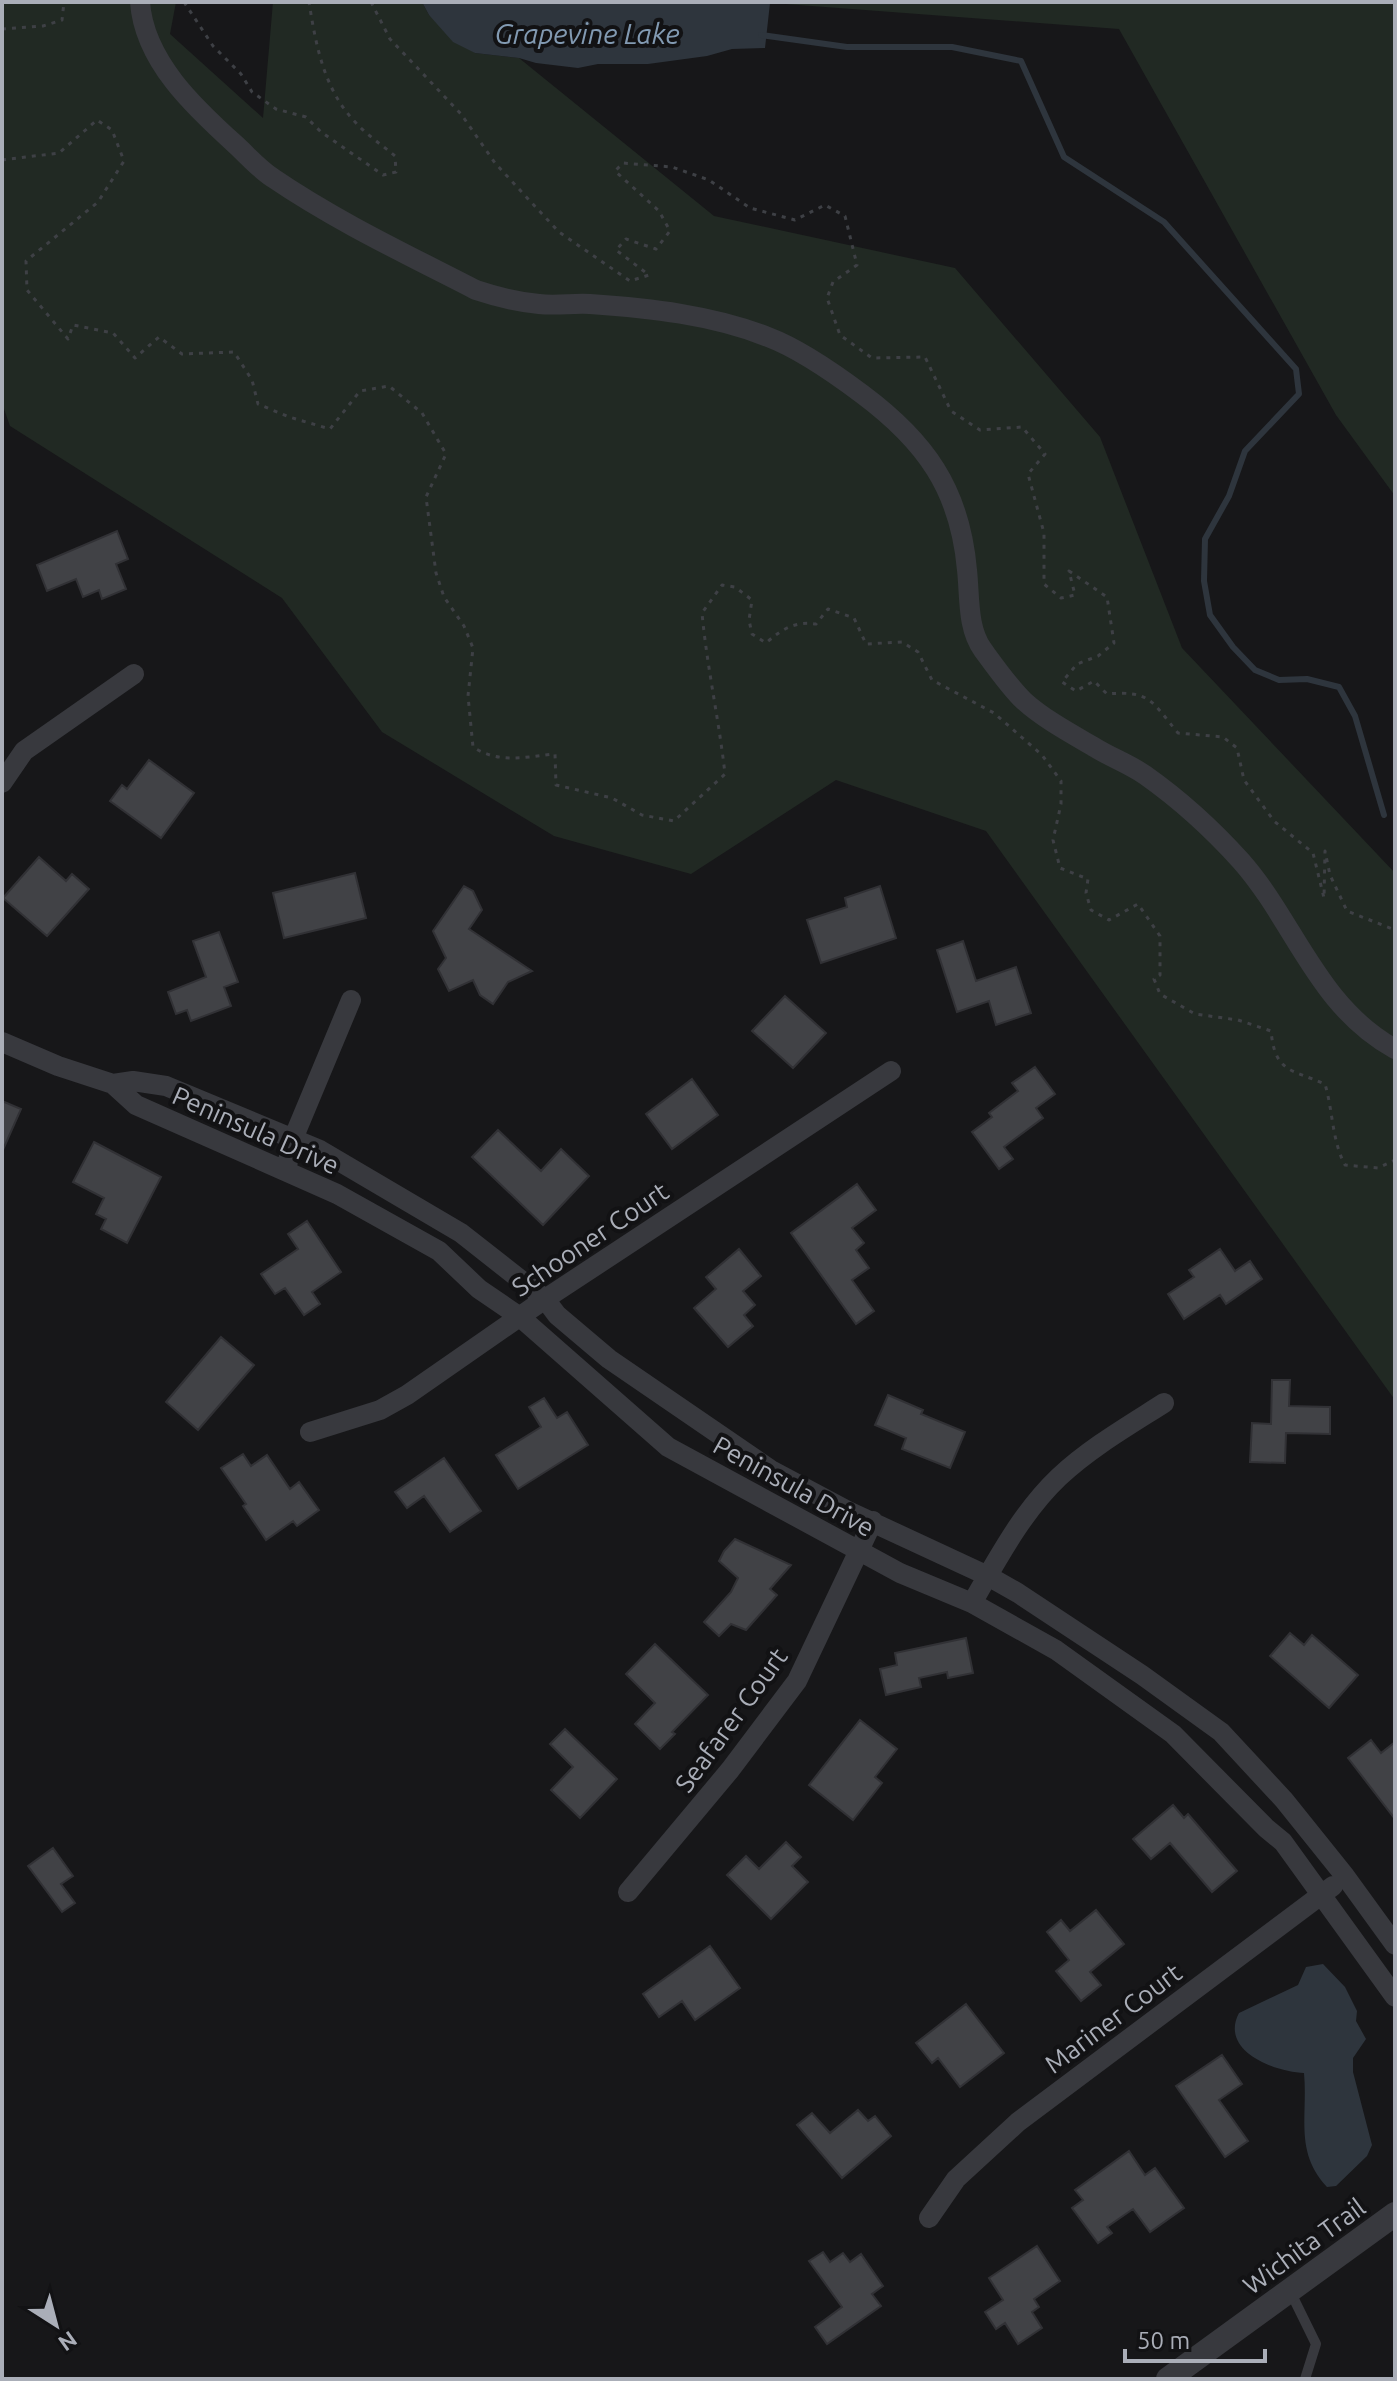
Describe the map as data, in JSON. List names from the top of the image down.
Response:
{
  "streets": {
    "street": [
      "Peninsula Drive",
      "Schooner Court",
      "Seafarer Court",
      "Mariner Court",
      "Wichita Trail"
    ]
  },
  "crossings": [
    ["Peninsula Drive", "Schooner Court"],
    ["Peninsula Drive", "Seafarer Court"],
    ["Peninsula Drive", "Mariner Court"]
  ],
  "water": ["Grapevine Lake"],
  "scale_bar": "50 m",
  "north": "bottom right"
}
